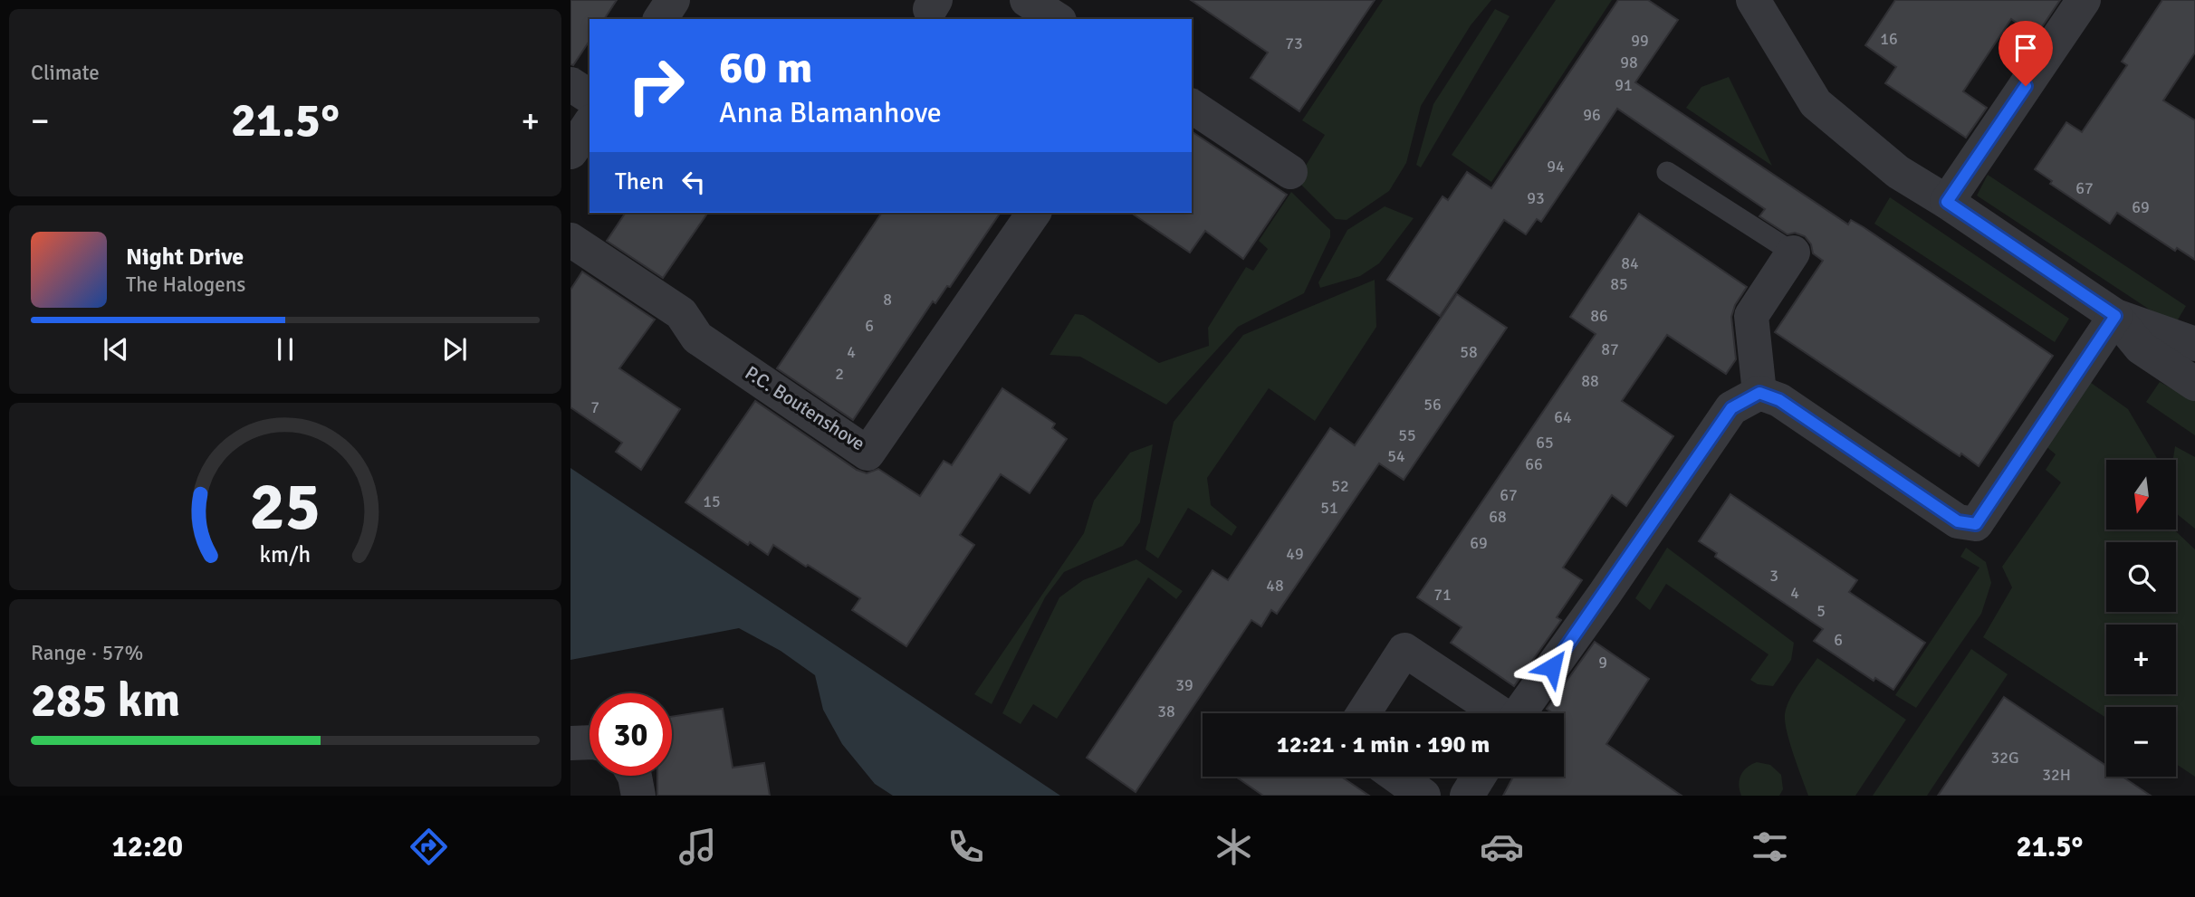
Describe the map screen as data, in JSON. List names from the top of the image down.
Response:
{
  "streets": {
    "street": ["P.C. Boutenshove"]
  },
  "house_numbers": [
    "16",
    "99",
    "73",
    "98",
    "91",
    "96",
    "94",
    "67",
    "93",
    "69",
    "84",
    "85",
    "8",
    "86",
    "6",
    "87",
    "4",
    "58",
    "2",
    "88",
    "56",
    "7",
    "64",
    "55",
    "65",
    "54",
    "66",
    "52",
    "67",
    "15",
    "51",
    "68",
    "69",
    "49",
    "3",
    "48",
    "4",
    "71",
    "5",
    "6",
    "9",
    "39",
    "38",
    "32G",
    "32H"
  ],
  "north": "bottom",
  "page": {
    "tile": [
      "Climate",
      ["Range · 57%", "285 km"]
    ],
    "turn": ["60 m", "Anna Blamanhove"],
    "heat": ["−", "21.5°", "+"],
    "then": "Then",
    "song": ["Night Drive", "The Halogens"],
    "map_buttons": ["+", "−"],
    "limit": "30",
    "trip": "12:21 · 1 min · 190 m",
    "tabs": ["12:20", "21.5°"],
    "gauge": ["25", "km/h"]
  }
}
